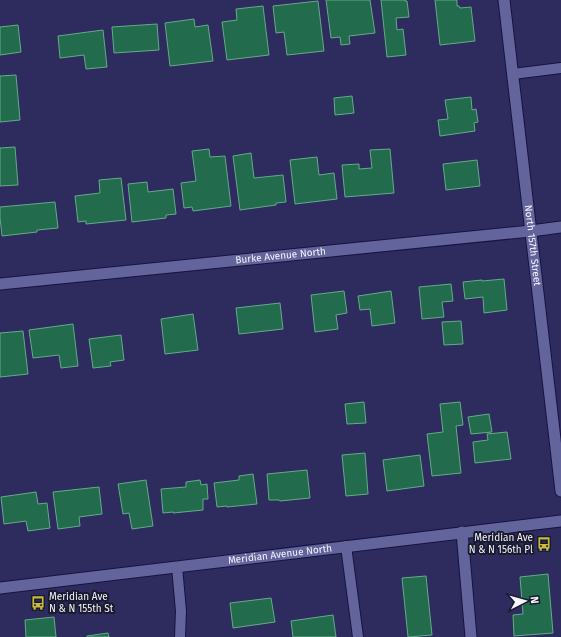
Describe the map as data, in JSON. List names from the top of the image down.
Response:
{
  "streets": {
    "street": ["North 157th Street", "Burke Avenue North", "Meridian Avenue North"]
  },
  "crossings": [
    ["North 157th Street", "Burke Avenue North"]
  ],
  "places": {
    "bus stop": ["Meridian Ave N & N 156th Pl", "Meridian Ave N & N 155th St"]
  },
  "north": "right"
}
